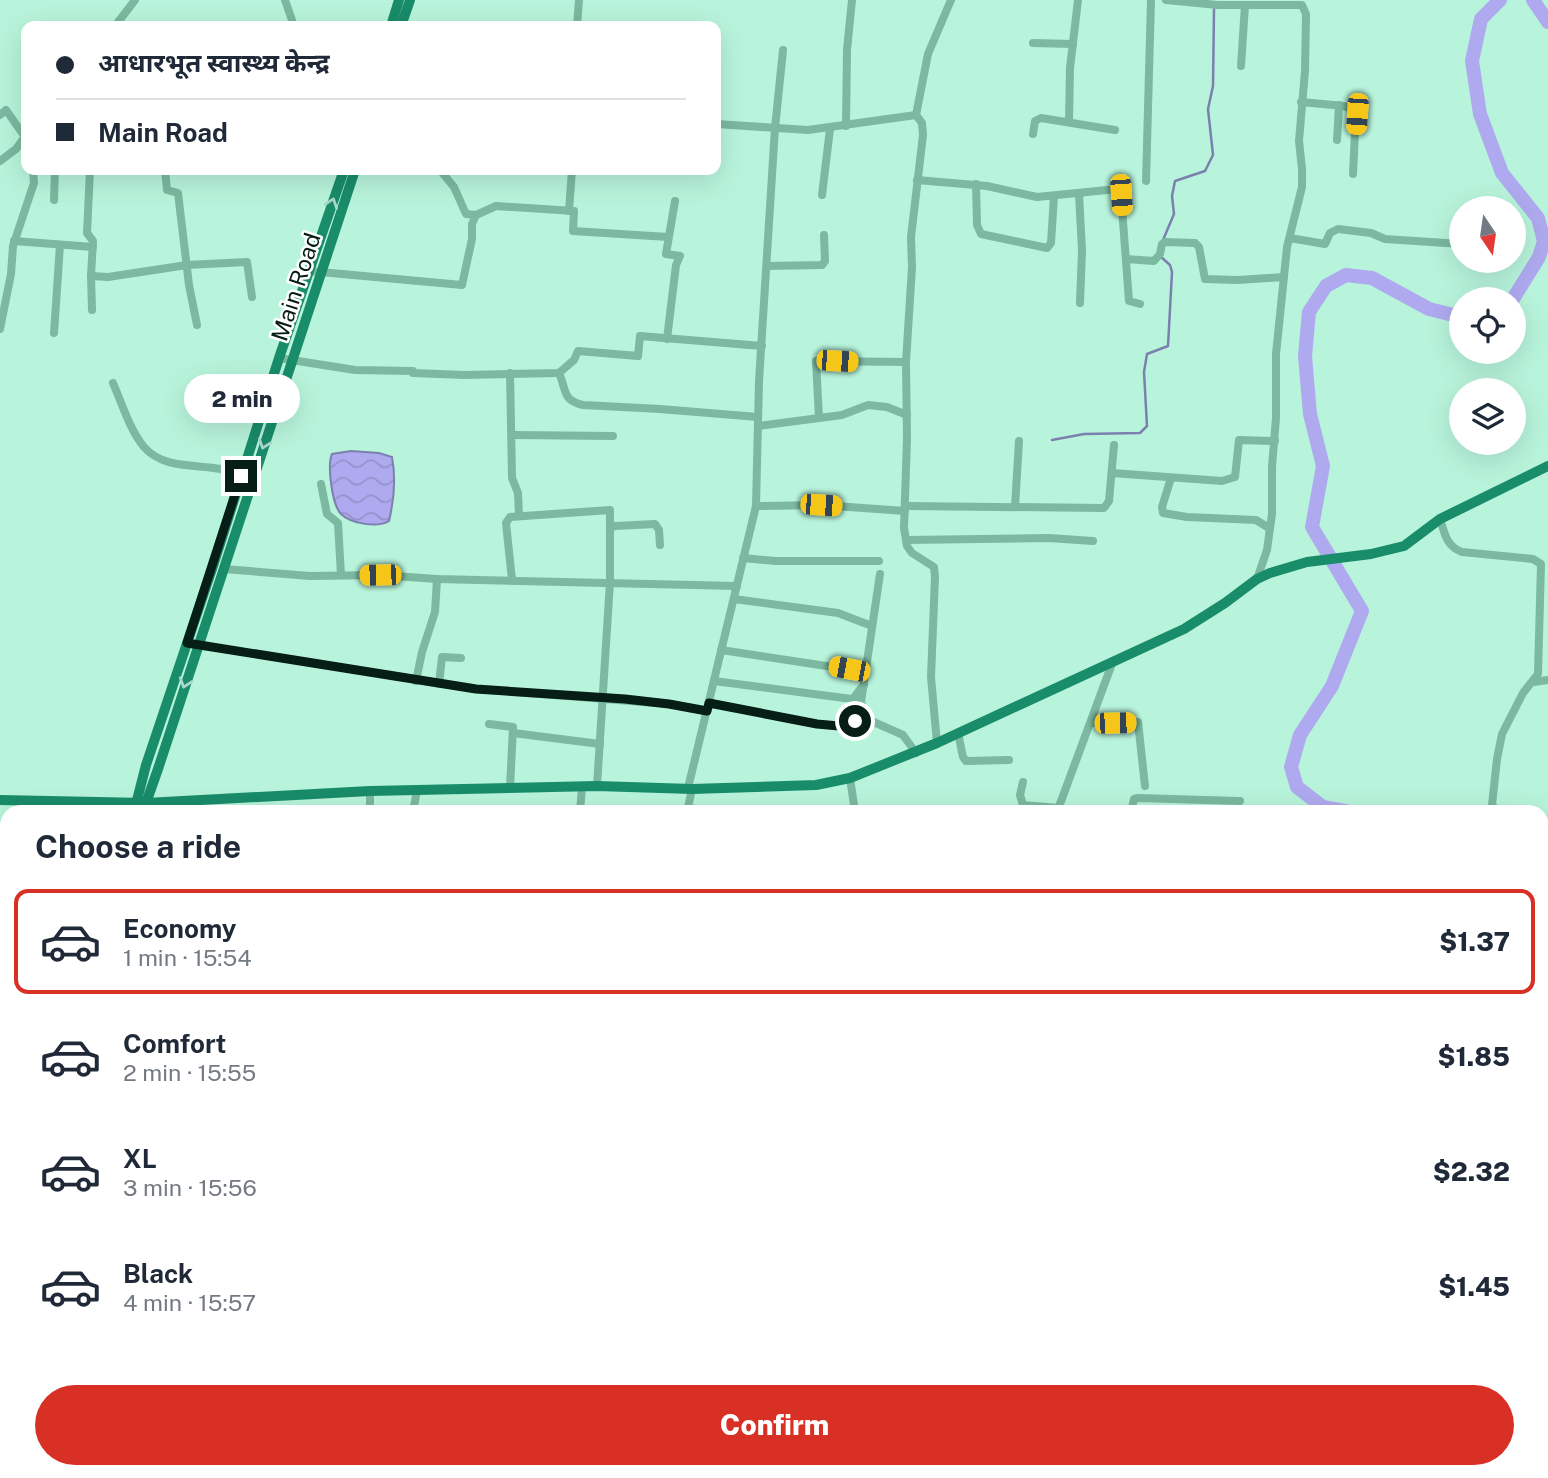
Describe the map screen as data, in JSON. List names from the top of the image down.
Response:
{
  "streets": {
    "main road": ["Main Road"]
  },
  "north": "bottom",
  "page": {
    "banner": ["आधारभूत स्वास्थ्य केन्द्र", "Main Road"],
    "bubble": "2 min",
    "heading": "Choose a ride",
    "list": [
      {
        "name": "Economy",
        "note": "1 min · 15:54",
        "value": "$1.37"
      },
      {
        "name": "Comfort",
        "note": "2 min · 15:55",
        "value": "$1.85"
      },
      {
        "name": "XL",
        "note": "3 min · 15:56",
        "value": "$2.32"
      },
      {
        "name": "Black",
        "note": "4 min · 15:57",
        "value": "$1.45"
      }
    ],
    "buttons": "Confirm"
  }
}
